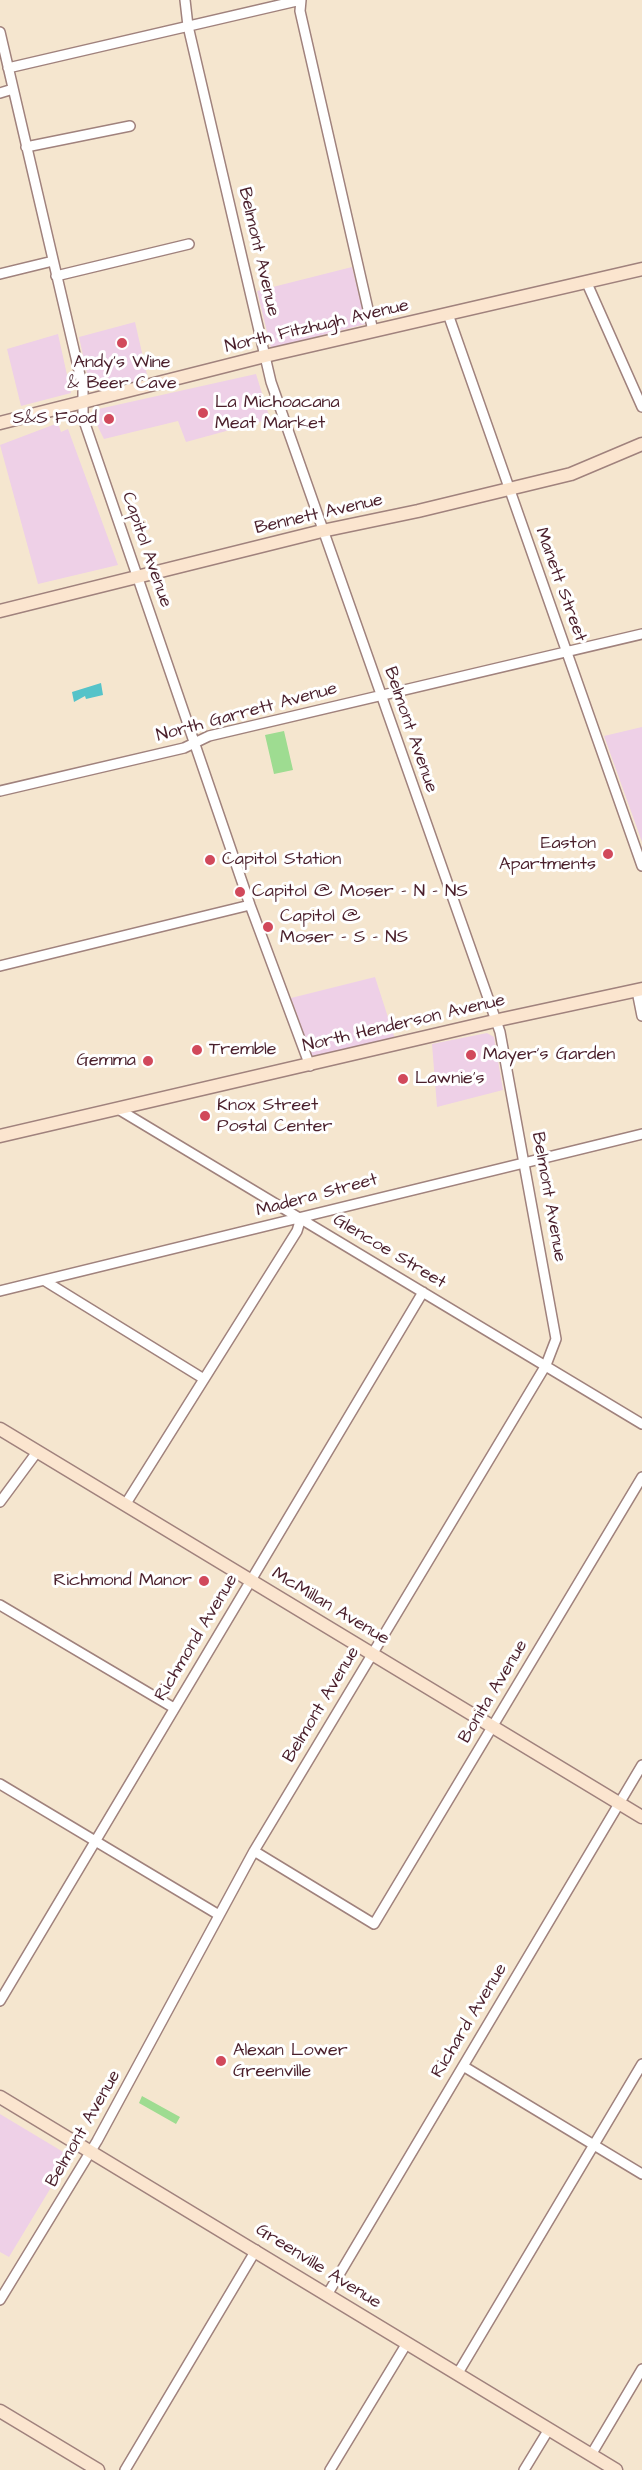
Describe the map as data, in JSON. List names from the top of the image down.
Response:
{
  "streets": {
    "street": [
      "Belmont Avenue",
      "North Fitzhugh Avenue",
      "Bennett Avenue",
      "Capitol Avenue",
      "Manett Street",
      "North Garrett Avenue",
      "North Henderson Avenue",
      "Madera Street",
      "Glencoe Street",
      "McMillan Avenue",
      "Richmond Avenue",
      "Bonita Avenue",
      "Richard Avenue",
      "Greenville Avenue"
    ]
  },
  "crossings": [
    ["Belmont Avenue", "North Fitzhugh Avenue"],
    ["Belmont Avenue", "Bennett Avenue"],
    ["Belmont Avenue", "North Garrett Avenue"],
    ["Belmont Avenue", "North Henderson Avenue"],
    ["Belmont Avenue", "Madera Street"],
    ["Belmont Avenue", "Glencoe Street"],
    ["Belmont Avenue", "McMillan Avenue"],
    ["Belmont Avenue", "Bonita Avenue"],
    ["Belmont Avenue", "Greenville Avenue"],
    ["North Fitzhugh Avenue", "Capitol Avenue"],
    ["North Fitzhugh Avenue", "Manett Street"],
    ["Bennett Avenue", "Capitol Avenue"],
    ["Bennett Avenue", "Manett Street"],
    ["Capitol Avenue", "North Garrett Avenue"],
    ["Capitol Avenue", "North Henderson Avenue"],
    ["Manett Street", "North Garrett Avenue"],
    ["North Henderson Avenue", "Glencoe Street"],
    ["Madera Street", "Glencoe Street"],
    ["Glencoe Street", "Richmond Avenue"],
    ["McMillan Avenue", "Richmond Avenue"],
    ["McMillan Avenue", "Bonita Avenue"],
    ["McMillan Avenue", "Richard Avenue"],
    ["Richard Avenue", "Greenville Avenue"]
  ],
  "places": [
    "Andy's Wine & Beer Cave",
    "La Michoacana Meat Market",
    "S&S Food",
    "Easton Apartments",
    "Capitol Station",
    "Capitol @ Moser - N - NS",
    "Capitol @ Moser - S - NS",
    "Tremble",
    "Mayer's Garden",
    "Gemma",
    "Lawnie's",
    "Knox Street Postal Center",
    "Richmond Manor",
    "Alexan Lower Greenville"
  ]
}
